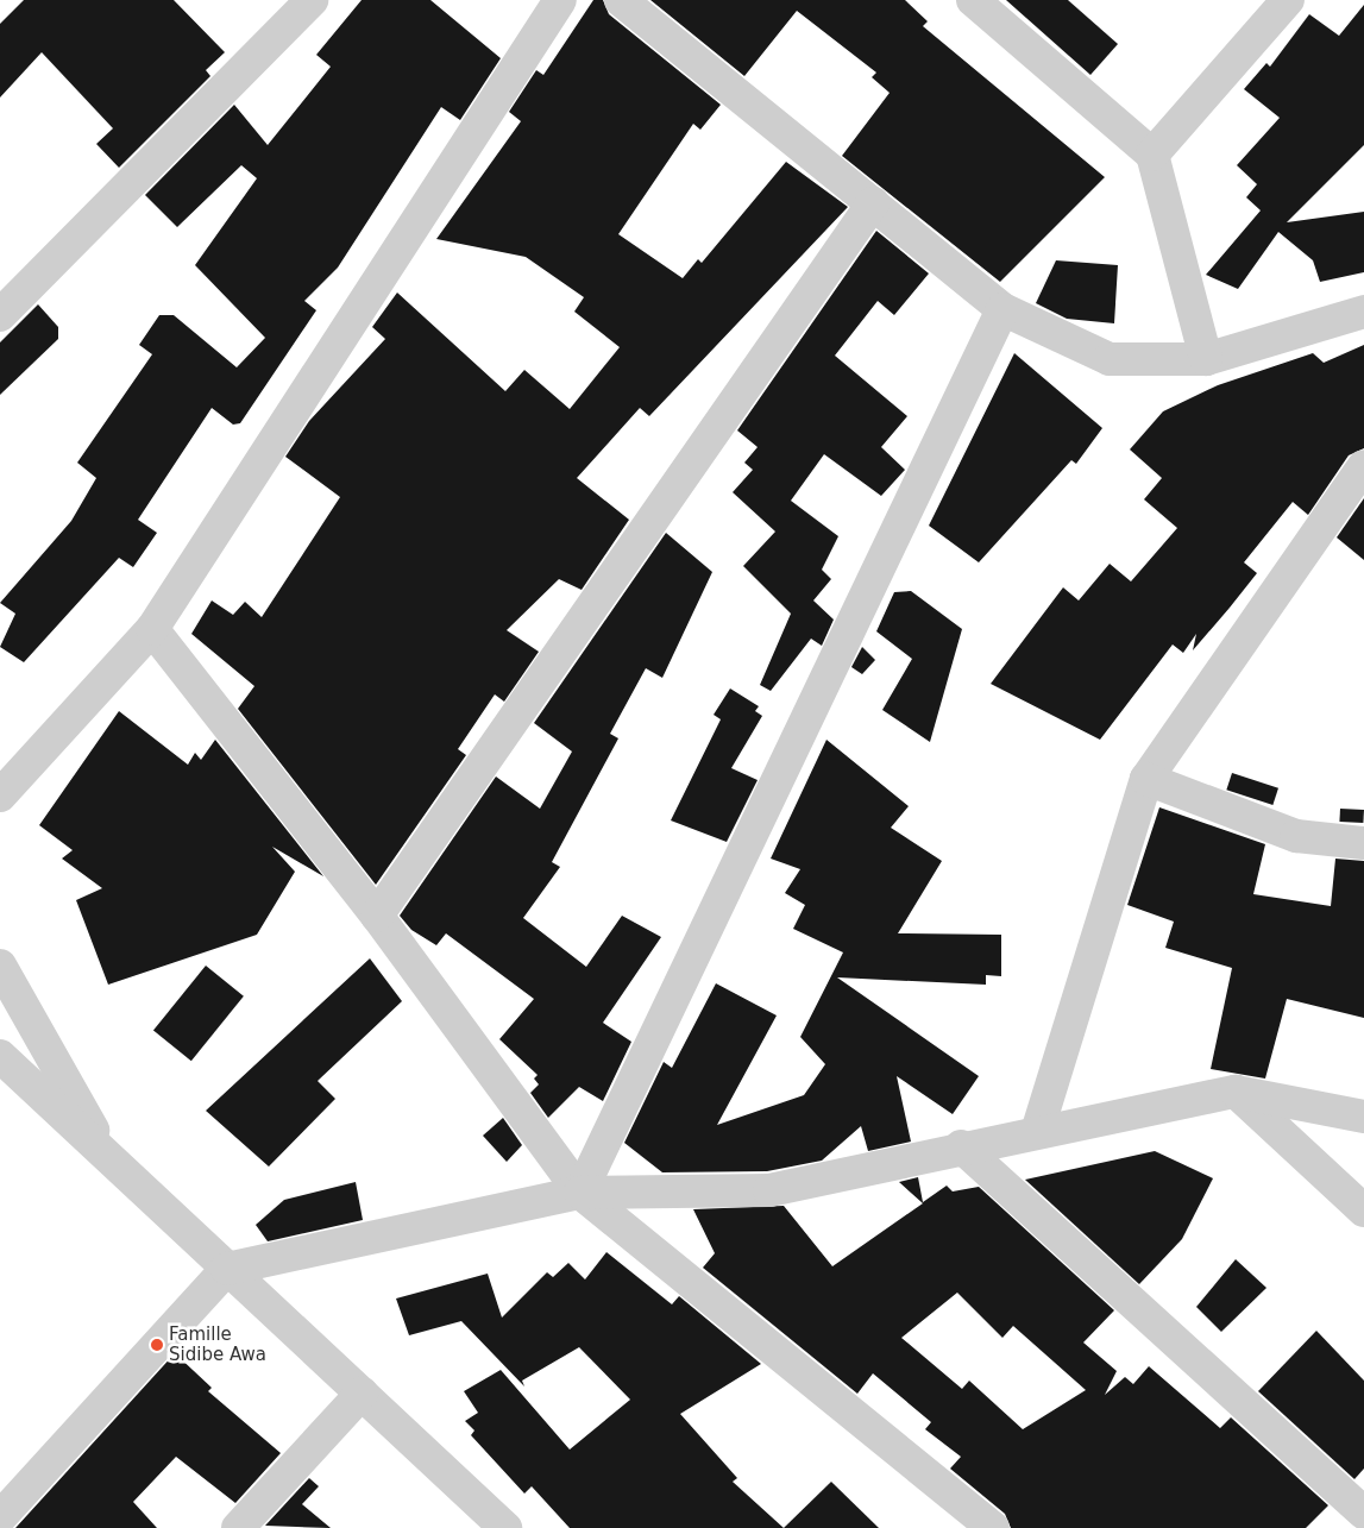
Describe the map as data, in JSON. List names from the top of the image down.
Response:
{
  "places": ["Famille Sidibe Awa"]
}
